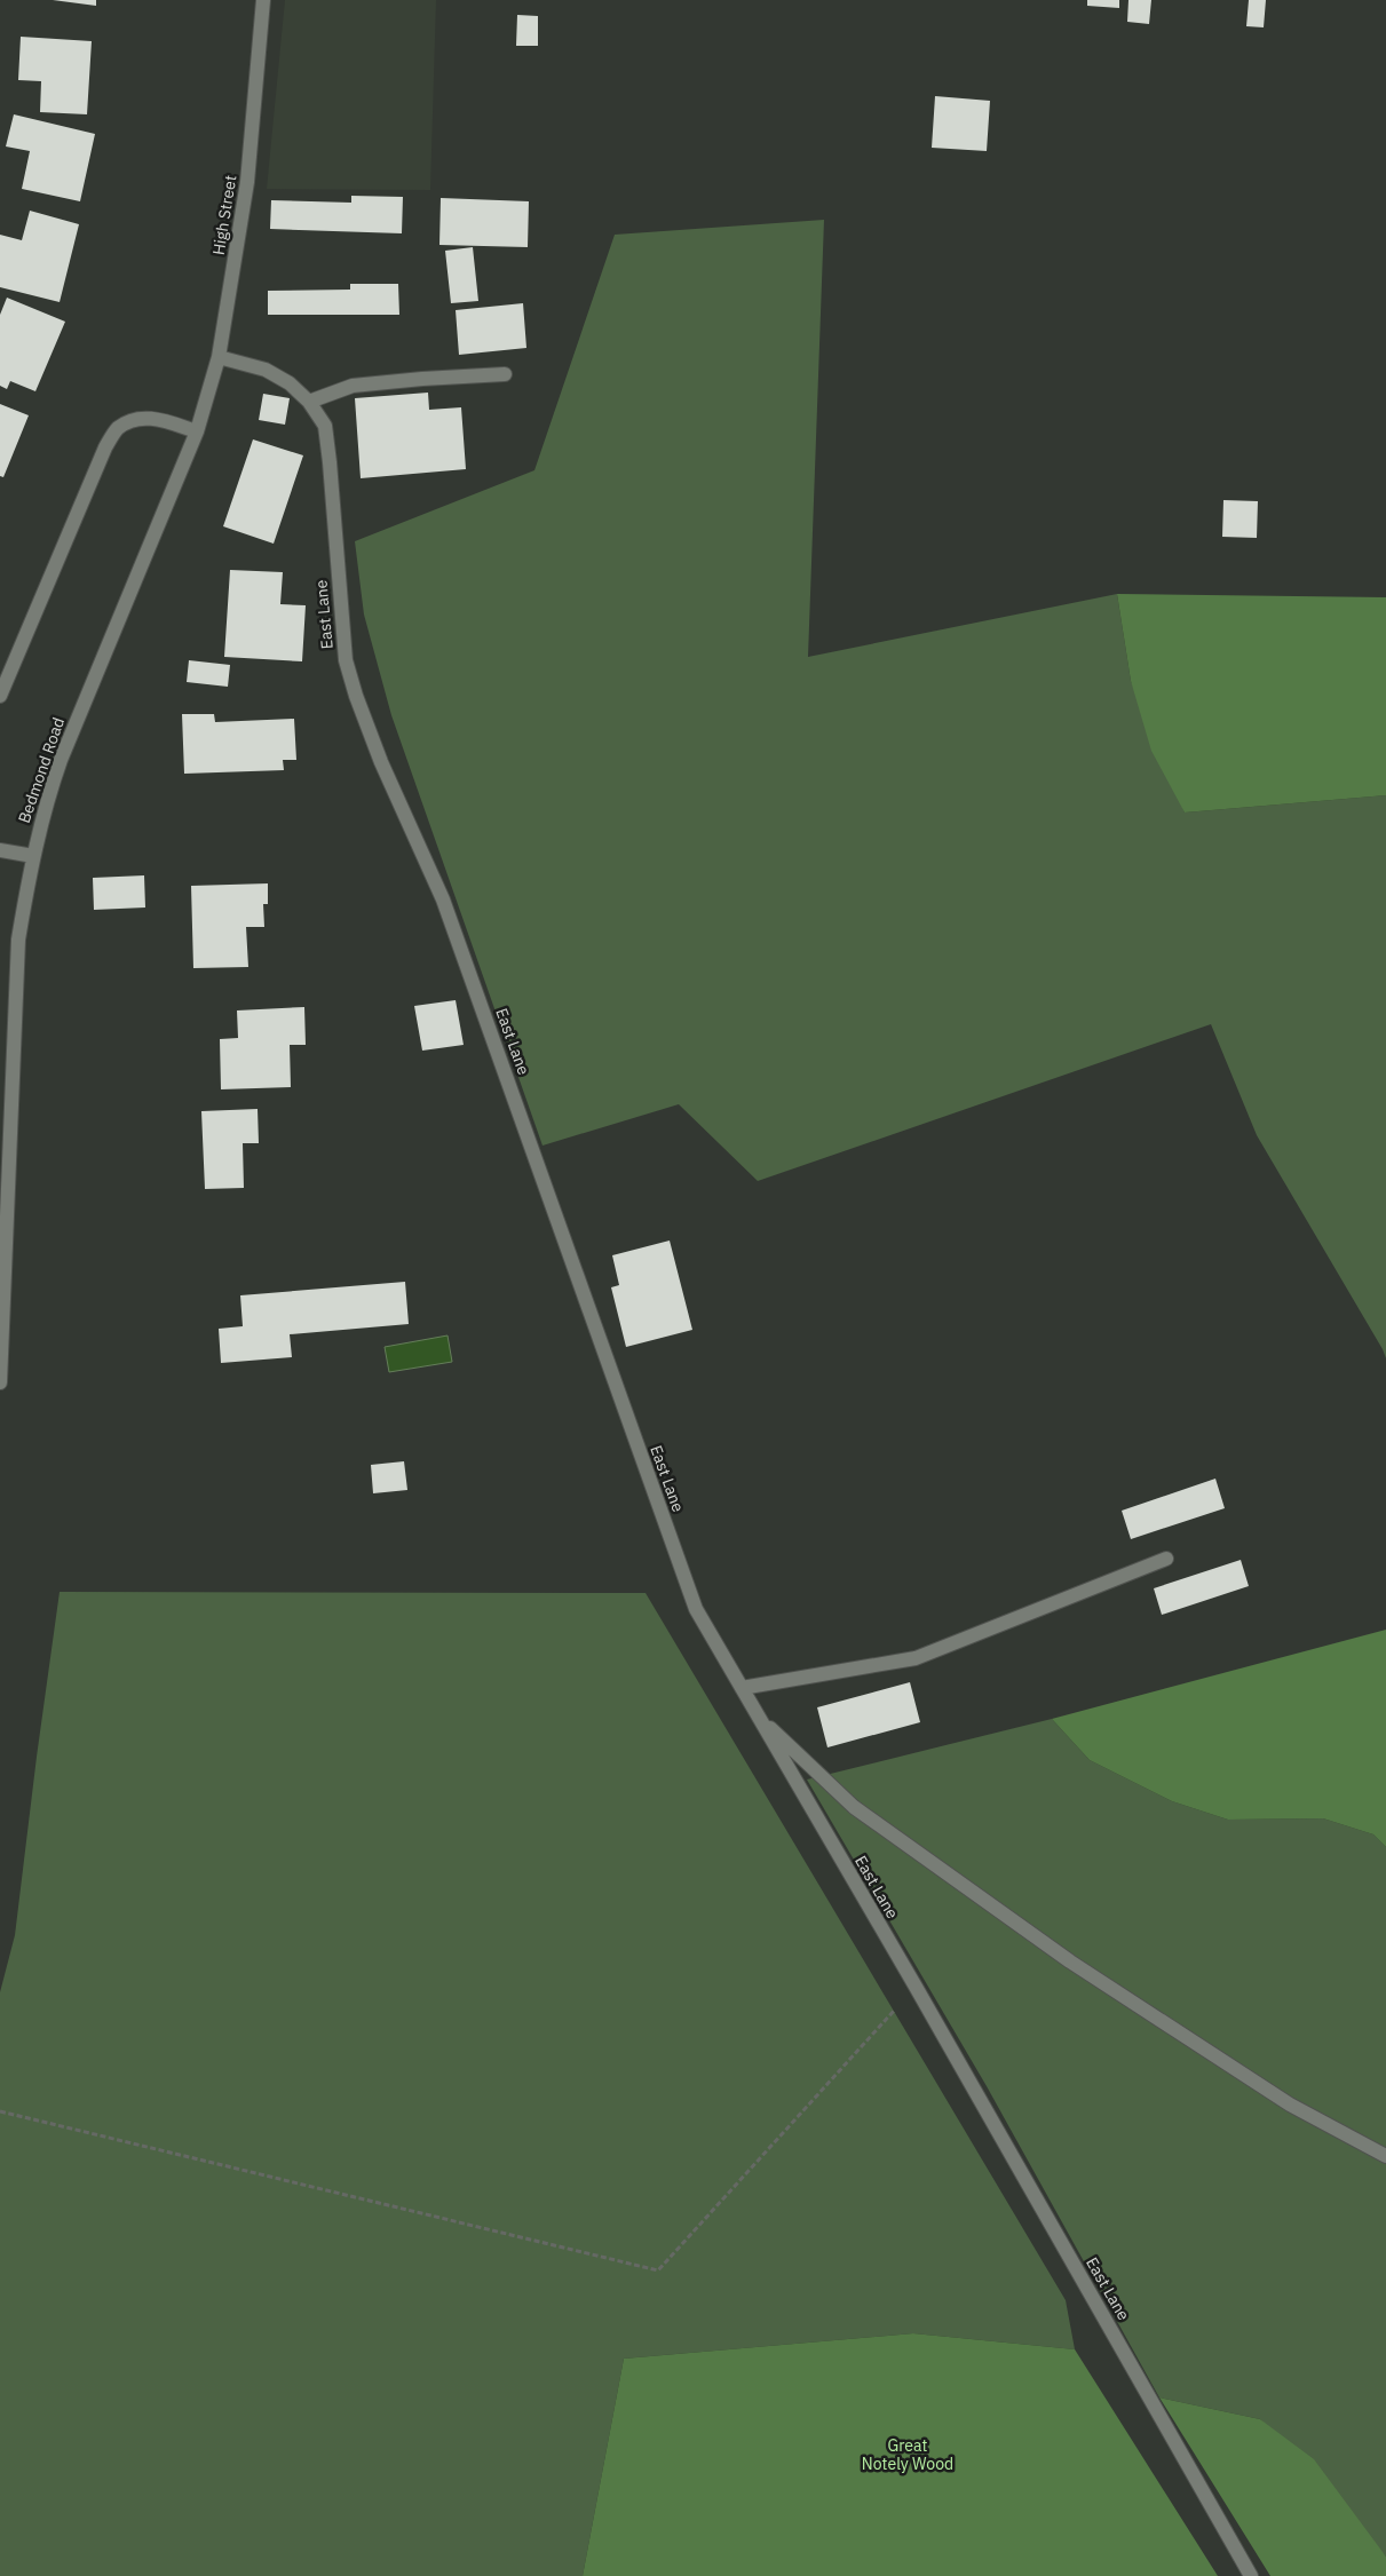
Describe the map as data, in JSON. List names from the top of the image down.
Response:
{
  "streets": {
    "street": ["High Street", "East Lane", "Bedmond Road"]
  },
  "crossings": [
    ["High Street", "East Lane"],
    ["High Street", "Bedmond Road"]
  ],
  "parks": ["Great Notely Wood"]
}
